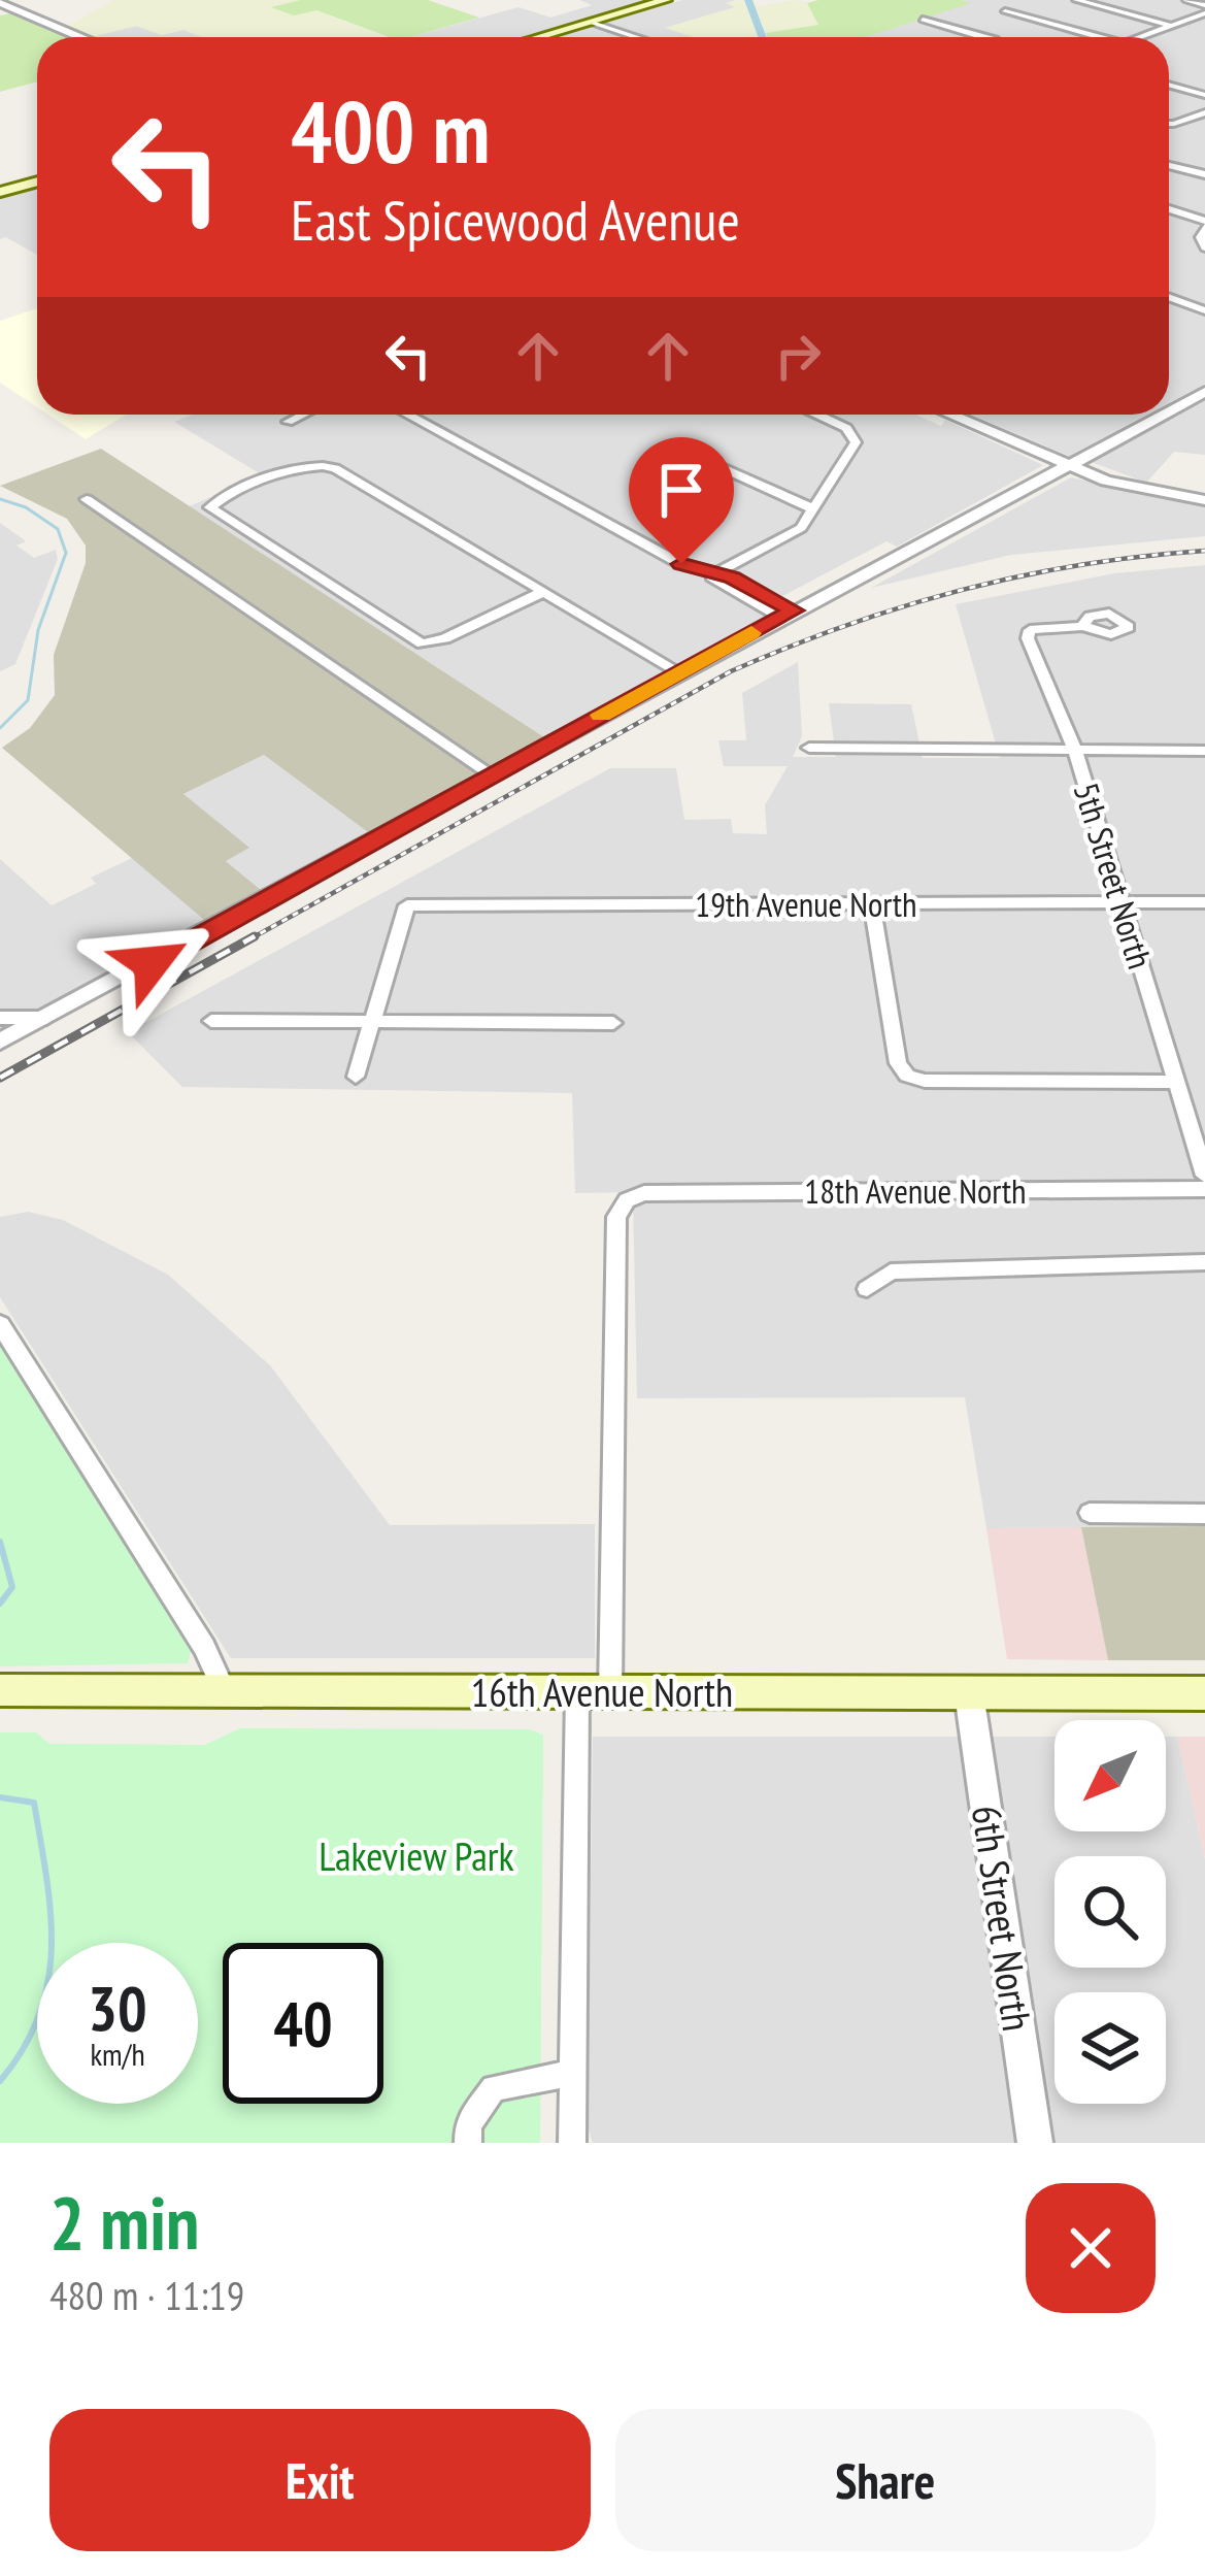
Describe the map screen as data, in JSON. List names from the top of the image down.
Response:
{
  "streets": {
    "main road": ["16th Avenue North"],
    "street": [
      "5th Street North",
      "19th Avenue North",
      "18th Avenue North",
      "6th Street North"
    ]
  },
  "crossings": [
    ["5th Street North", "19th Avenue North"],
    ["18th Avenue North", "16th Avenue North"],
    ["16th Avenue North", "6th Street North"]
  ],
  "parks": ["Lakeview Park"],
  "north": "bottom left",
  "page": {
    "turn": ["400 m", "East Spicewood Avenue"],
    "speed": "30 km/h",
    "limit": "40",
    "heading": ["2 min", "480 m · 11:19"],
    "buttons": ["Exit", "Share"]
  }
}
